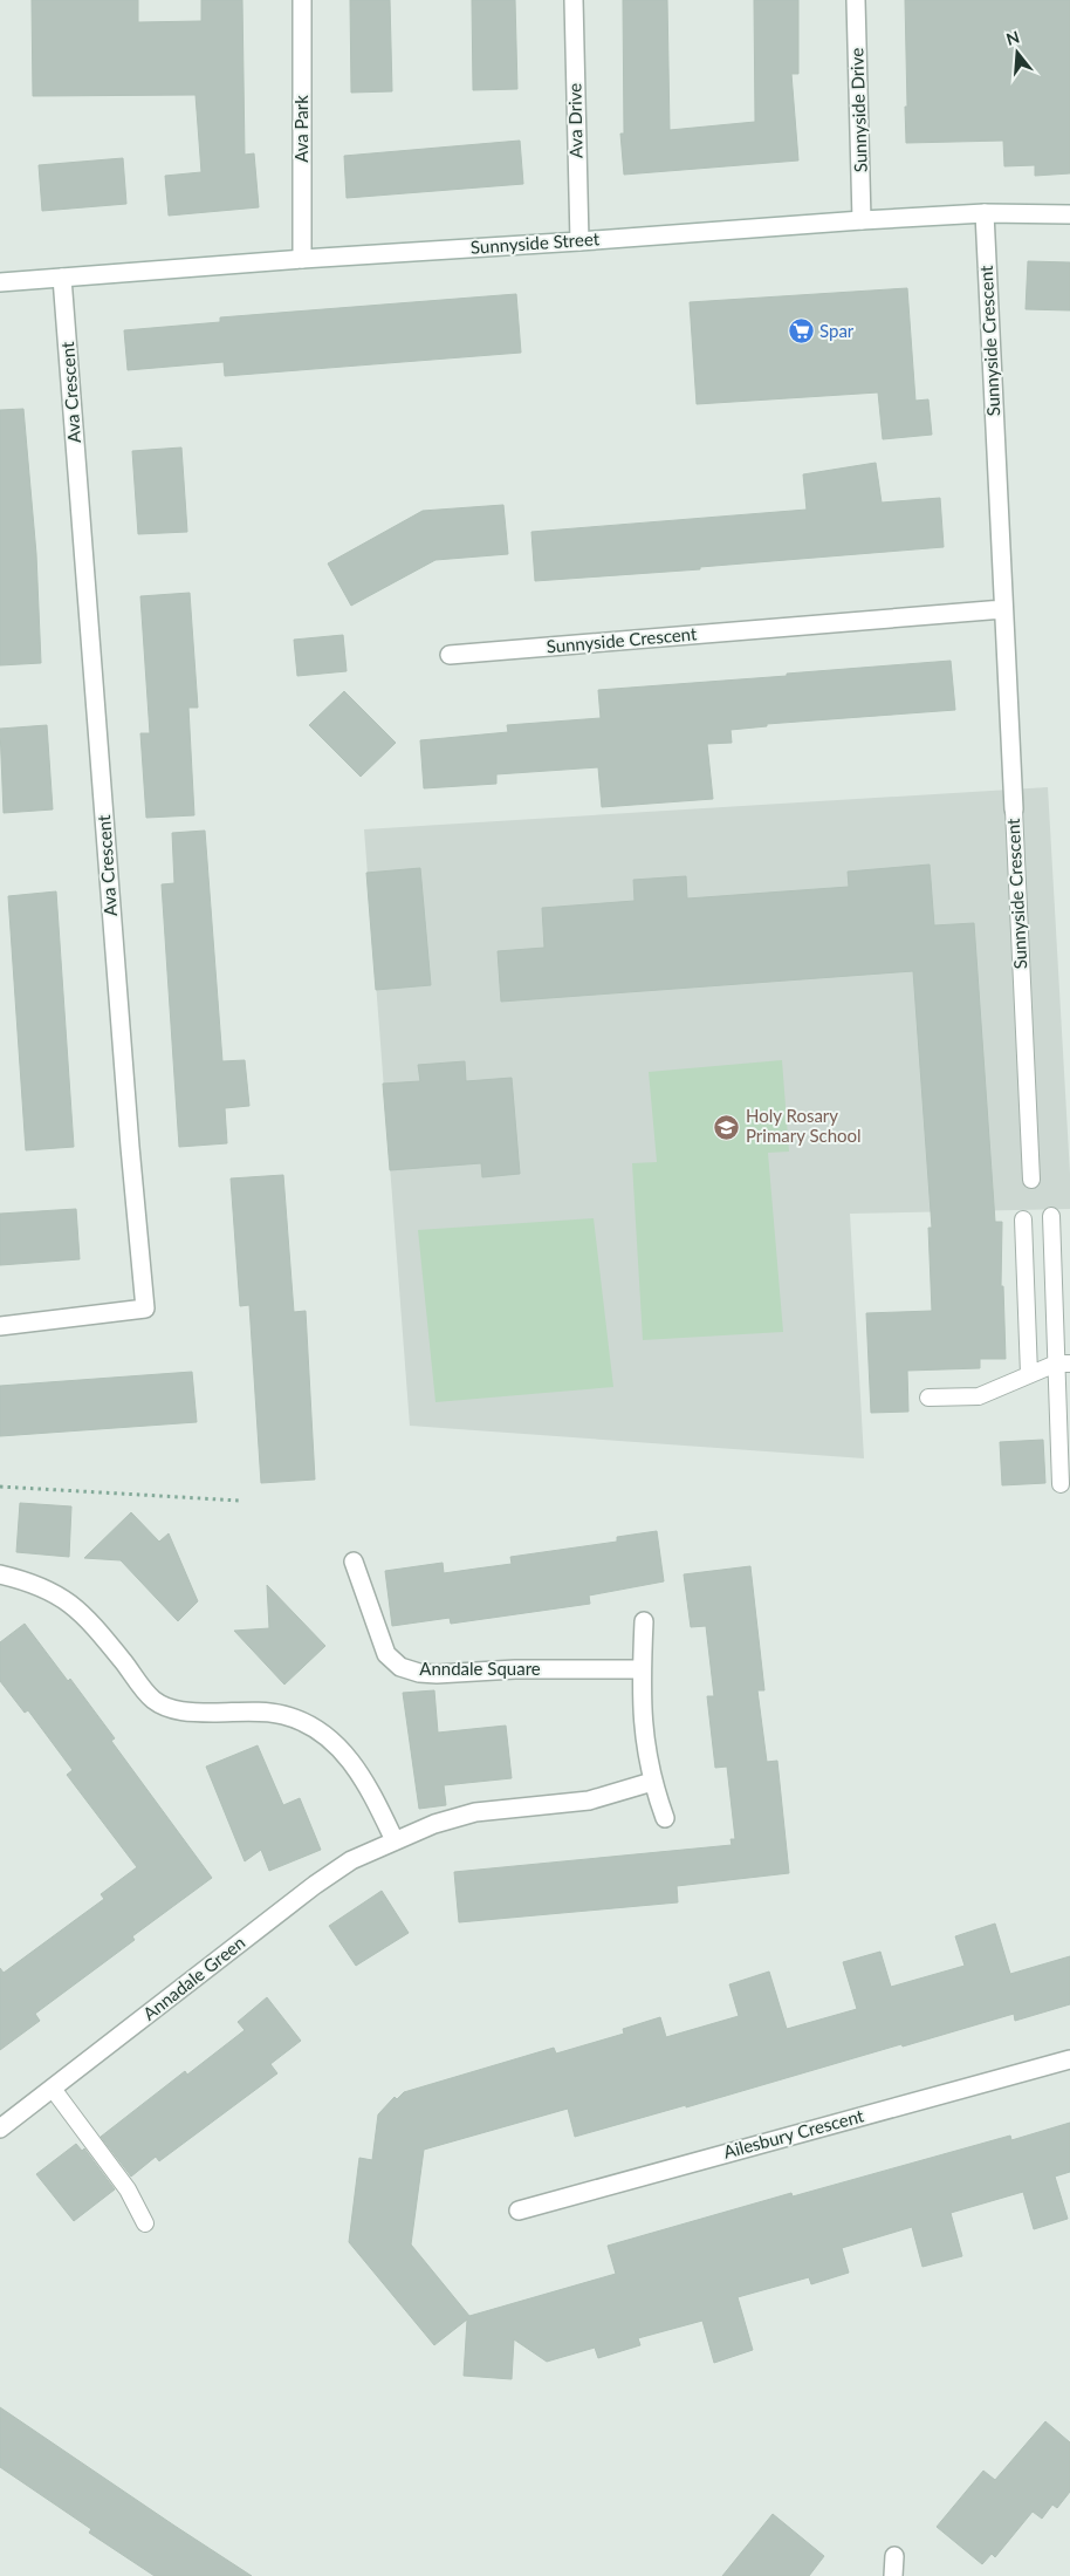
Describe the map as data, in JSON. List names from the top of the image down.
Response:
{
  "streets": {
    "street": [
      "Sunnyside Drive",
      "Ava Drive",
      "Ava Park",
      "Sunnyside Street",
      "Sunnyside Crescent",
      "Ava Crescent",
      "Anndale Square",
      "Annadale Green",
      "Ailesbury Crescent"
    ]
  },
  "crossings": [
    ["Sunnyside Drive", "Sunnyside Street"],
    ["Ava Drive", "Sunnyside Street"],
    ["Ava Park", "Sunnyside Street"],
    ["Sunnyside Street", "Sunnyside Crescent"],
    ["Sunnyside Street", "Ava Crescent"]
  ],
  "places": {
    "supermarket": ["Spar"],
    "school or university": ["Holy Rosary Primary School"]
  },
  "north": "top"
}
